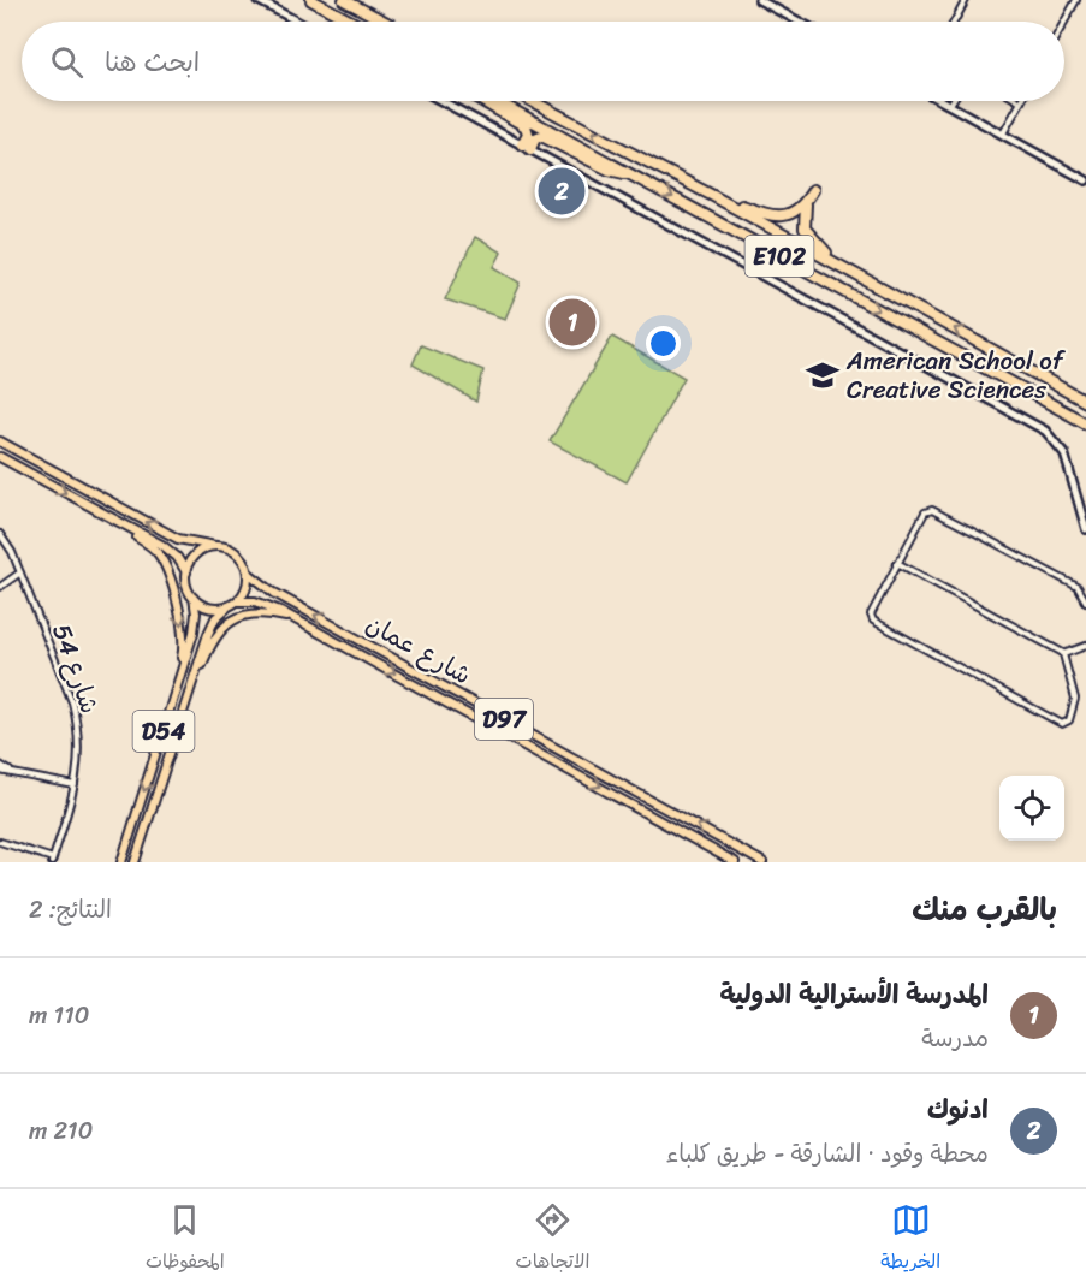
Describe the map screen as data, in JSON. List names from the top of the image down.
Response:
{
  "streets": {
    "highway": ["E102"],
    "main road": ["شارع عمان", "D97", "D54"],
    "street": ["شارع 54"]
  },
  "crossings": [
    ["شارع عمان", "D54"]
  ],
  "places": {
    "school or university": ["American School of Creative Sciences"]
  },
  "page": {
    "search": "ابحث هنا",
    "pins": ["2", "1"],
    "heading": ["بالقرب منك", "النتائج: 2"],
    "list": [
      {
        "mark": "1",
        "name": "المدرسة الأسترالية الدولية",
        "note": "مدرسة",
        "value": "110 m"
      },
      {
        "mark": "2",
        "name": "ادنوك",
        "note": "محطة وقود · الشارقة - طريق كلباء",
        "value": "210 m"
      }
    ],
    "nav": ["الخريطة", "الاتجاهات", "المحفوظات"]
  }
}
